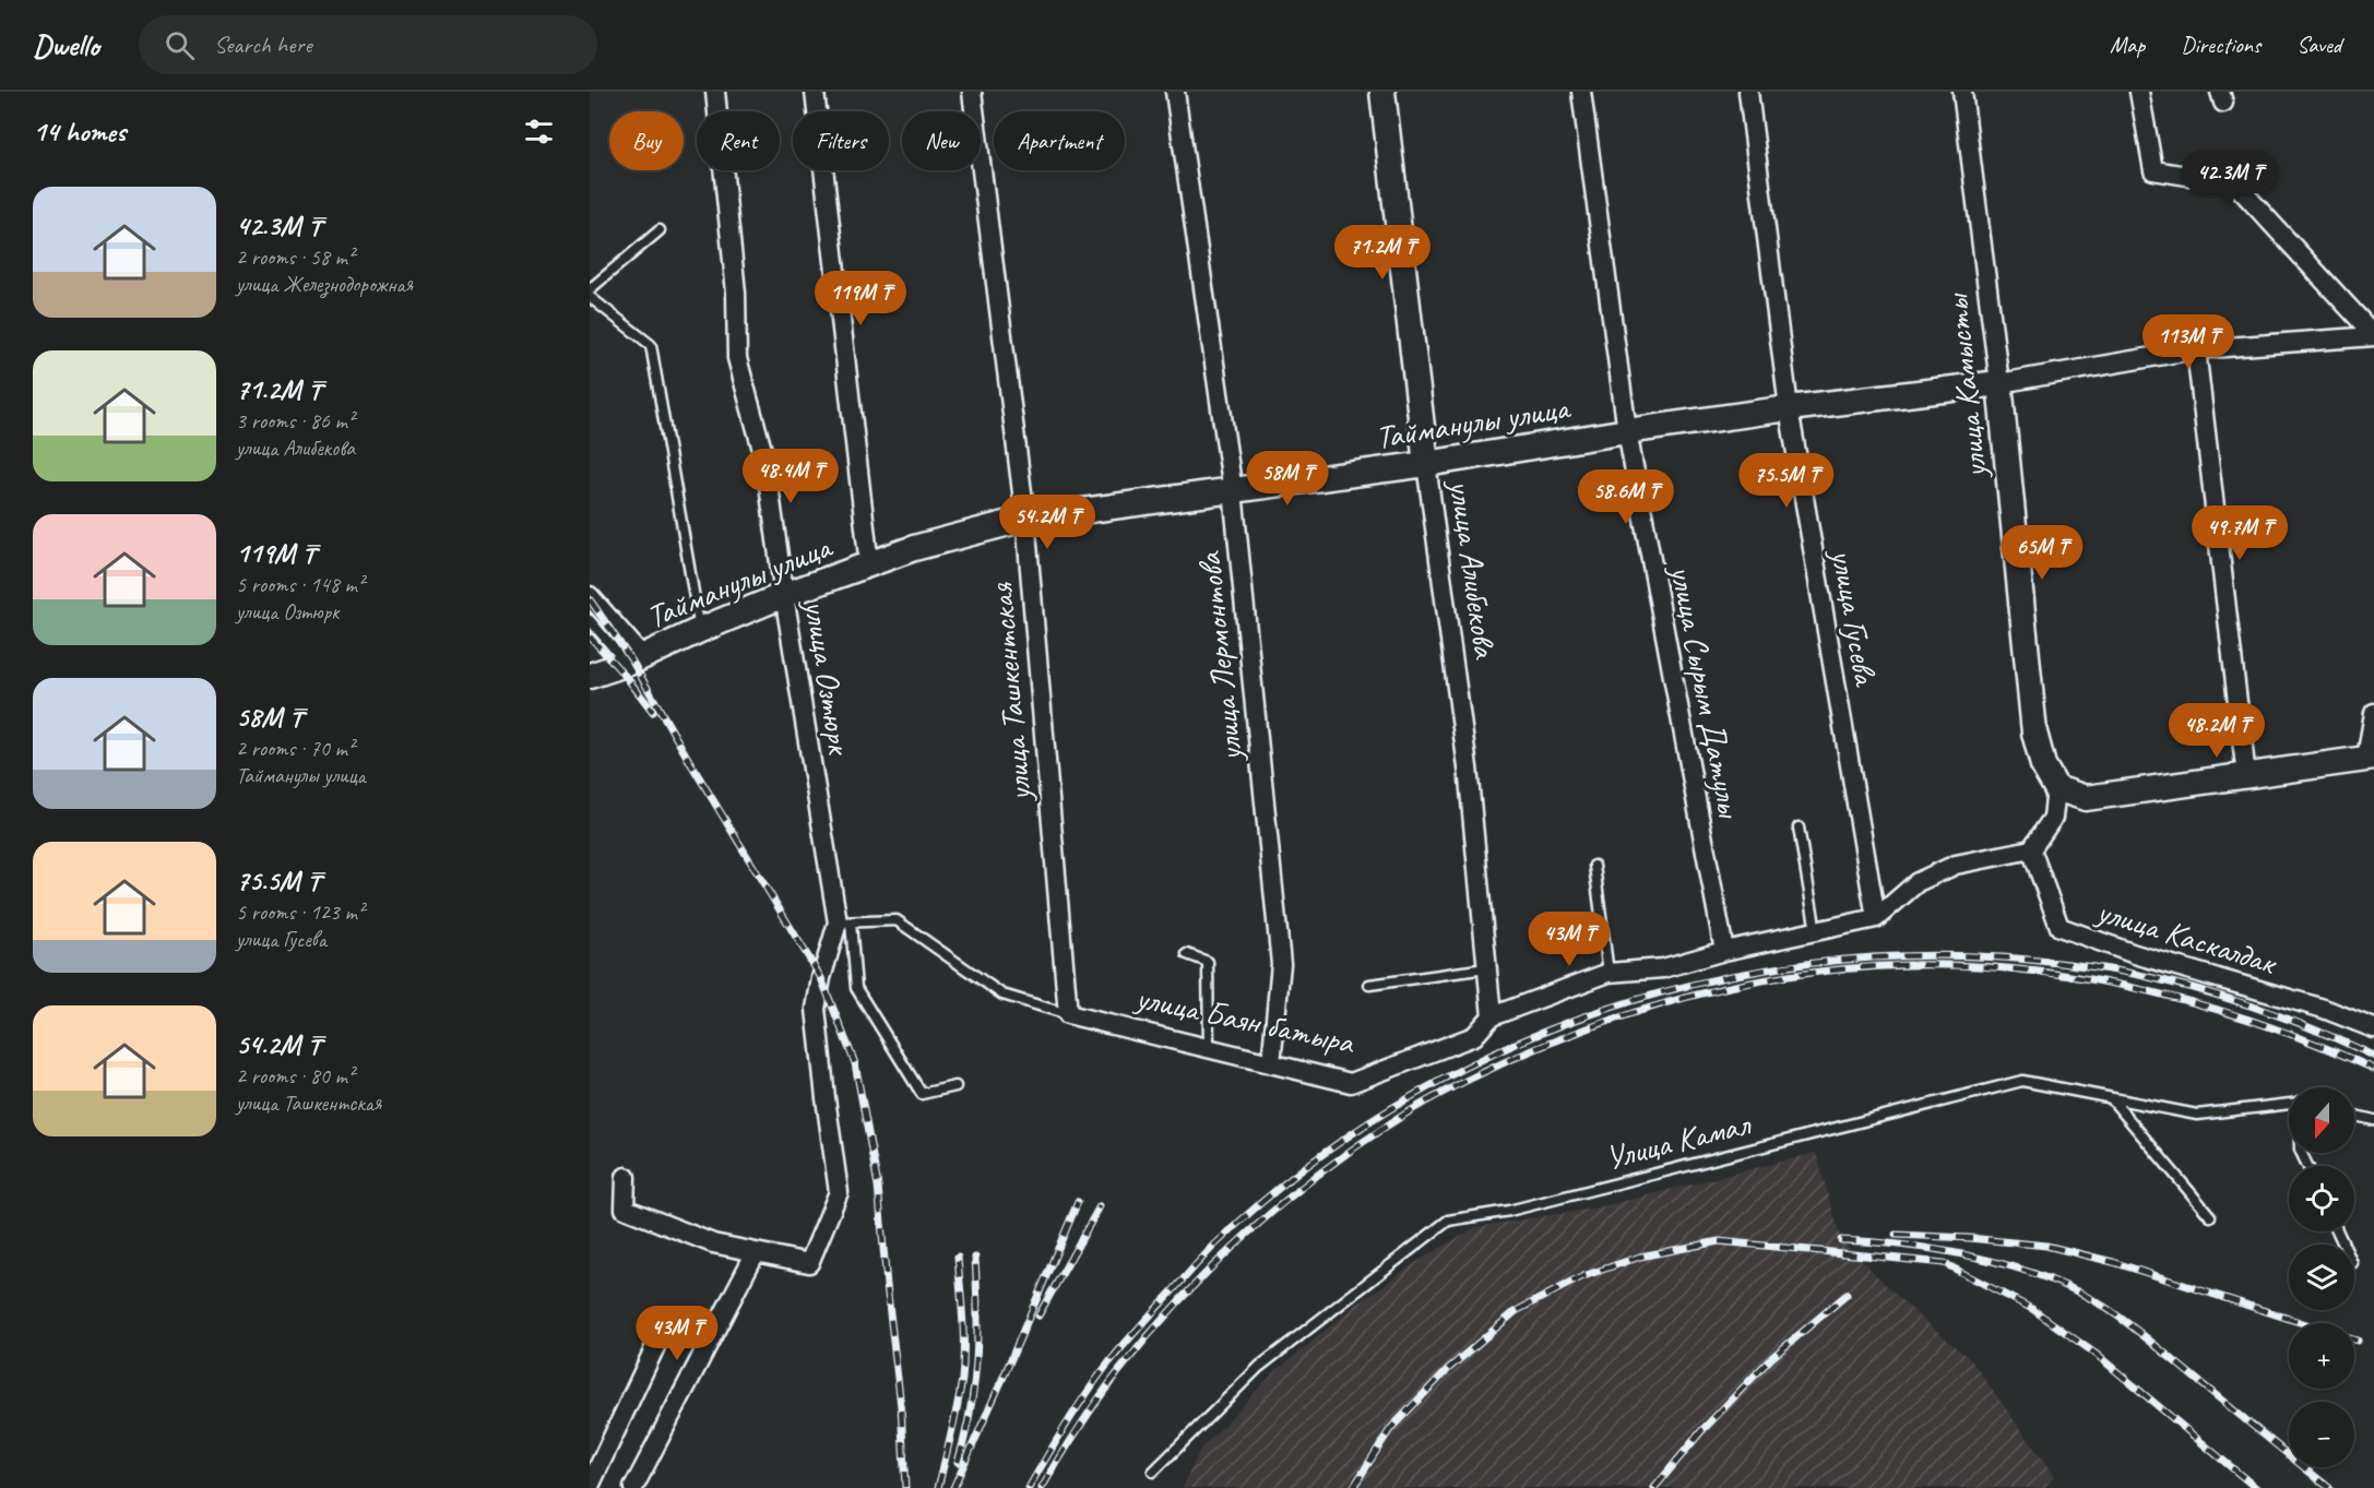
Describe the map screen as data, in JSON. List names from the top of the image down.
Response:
{
  "streets": {
    "street": [
      "улица Камысты",
      "Тайманулы улица",
      "улица Алибекова",
      "улица Гусева",
      "улица Лермонтова",
      "улица Озтюрк",
      "улица Сырым Датулы",
      "улица Ташкентская",
      "улица Каскалдак",
      "улица Баян батыра"
    ],
    "lane": ["Улица Камал"]
  },
  "crossings": [
    ["улица Камысты", "Тайманулы улица"],
    ["Тайманулы улица", "улица Алибекова"],
    ["Тайманулы улица", "улица Гусева"],
    ["Тайманулы улица", "улица Лермонтова"],
    ["Тайманулы улица", "улица Озтюрк"],
    ["Тайманулы улица", "улица Сырым Датулы"],
    ["Тайманулы улица", "улица Ташкентская"],
    ["улица Алибекова", "улица Баян батыра"],
    ["улица Гусева", "улица Баян батыра"],
    ["улица Лермонтова", "улица Баян батыра"],
    ["улица Сырым Датулы", "улица Баян батыра"],
    ["улица Ташкентская", "улица Баян батыра"],
    ["улица Каскалдак", "улица Баян батыра"]
  ],
  "north": "bottom",
  "page": {
    "header": "Dwello",
    "search": "Search here",
    "nav": ["Map", "Directions", "Saved"],
    "heading": "14 homes",
    "chip": [
      "Buy",
      "Rent",
      "Filters",
      "New",
      "Apartment"
    ],
    "price": [
      "42.3M ₸",
      "71.2M ₸",
      "119M ₸",
      "113M ₸",
      "48.4M ₸",
      "58M ₸",
      "75.5M ₸",
      "58.6M ₸",
      "54.2M ₸",
      "49.7M ₸",
      "65M ₸",
      "48.2M ₸",
      "43M ₸",
      "43M ₸"
    ],
    "list": [
      {
        "name": "42.3M ₸",
        "note": "2 rooms · 58 m² · улица Железнодорожная"
      },
      {
        "name": "71.2M ₸",
        "note": "3 rooms · 86 m² · улица Алибекова"
      },
      {
        "name": "119M ₸",
        "note": "5 rooms · 148 m² · улица Озтюрк"
      },
      {
        "name": "58M ₸",
        "note": "2 rooms · 70 m² · Тайманулы улица"
      },
      {
        "name": "75.5M ₸",
        "note": "5 rooms · 123 m² · улица Гусева"
      },
      {
        "name": "54.2M ₸",
        "note": "2 rooms · 80 m² · улица Ташкентская"
      }
    ],
    "map_buttons": ["+", "−"]
  }
}
